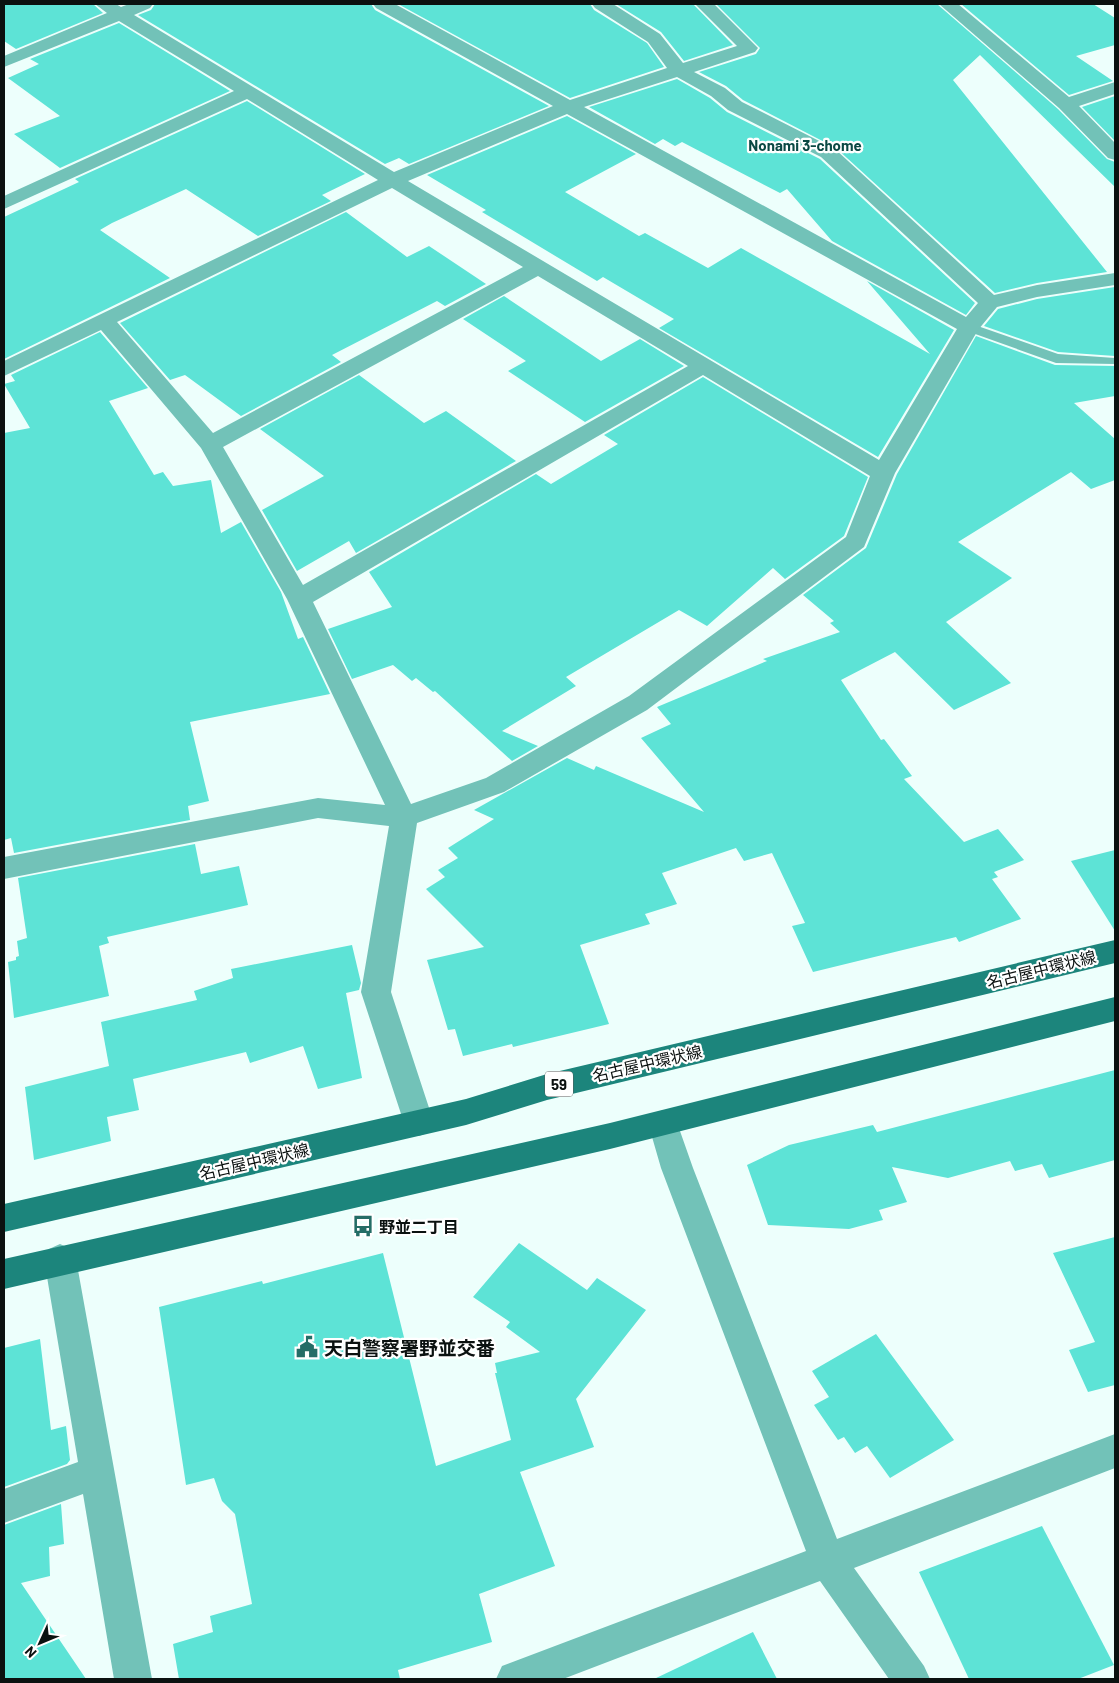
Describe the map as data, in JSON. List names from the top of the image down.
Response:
{
  "streets": {
    "main road": ["名古屋中環状線", "59"]
  },
  "districts": ["Nonami 3-chome"],
  "places": {
    "bus stop": ["野並二丁目"],
    "public building": ["天白警察署野並交番"]
  },
  "north": "bottom left"
}
